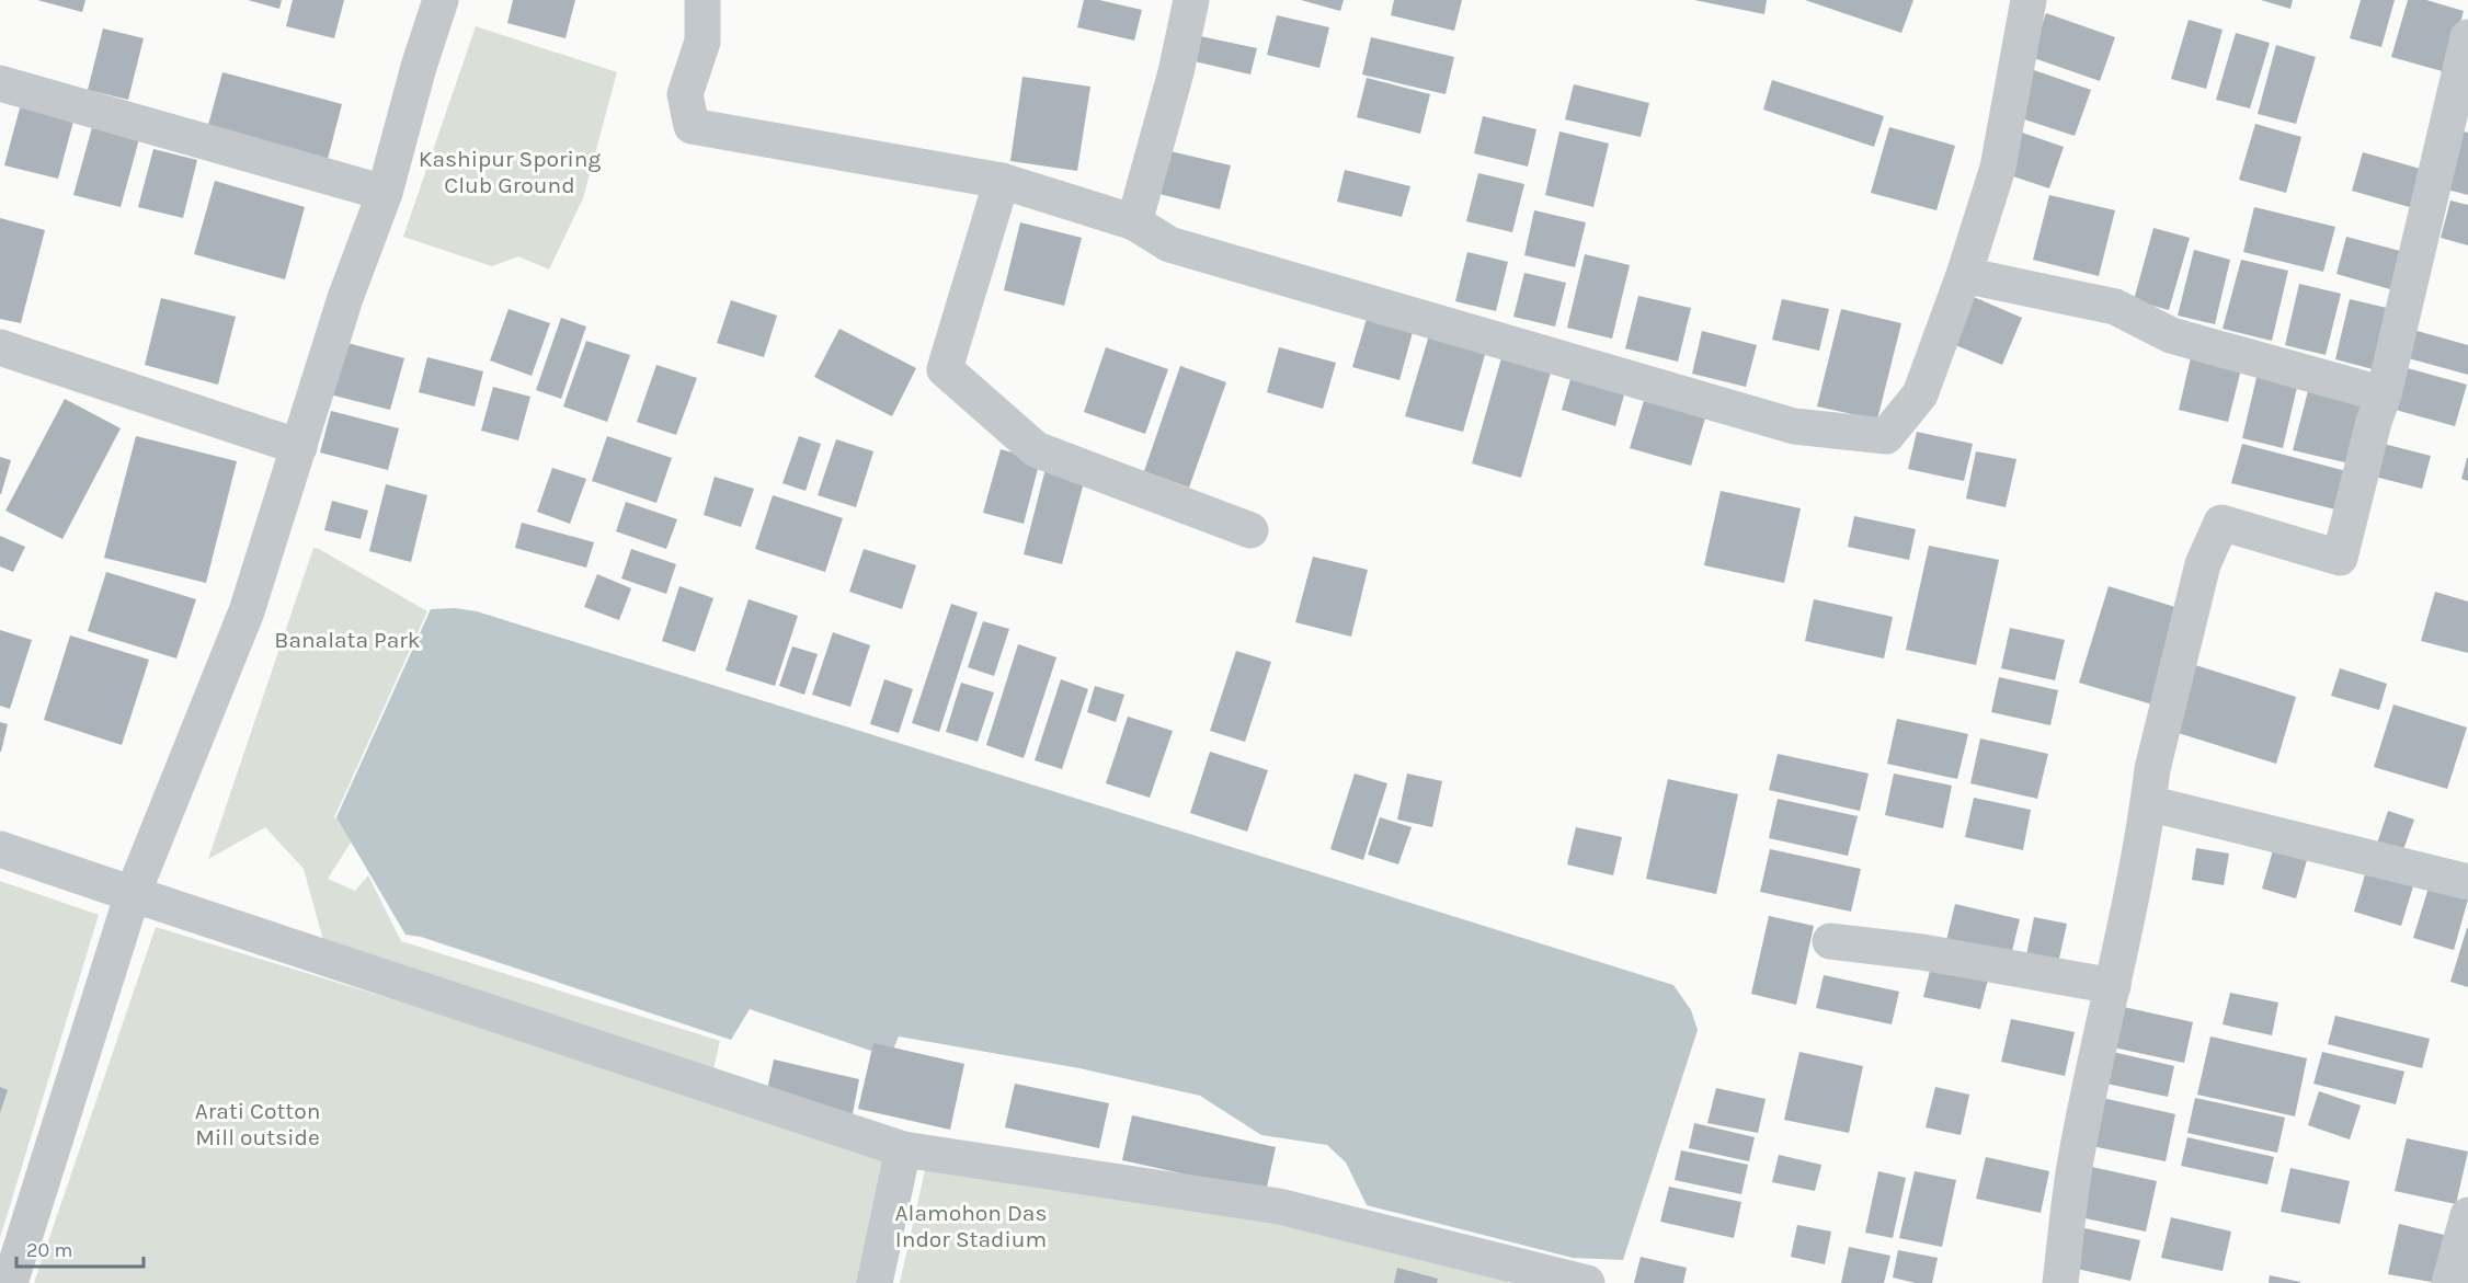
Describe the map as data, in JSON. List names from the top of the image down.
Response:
{
  "parks": [
    "Kashipur Sporing Club Ground",
    "Banalata Park",
    "Arati Cotton Mill outside",
    "Alamohon Das Indor Stadium"
  ],
  "scale_bar": "20 m"
}
